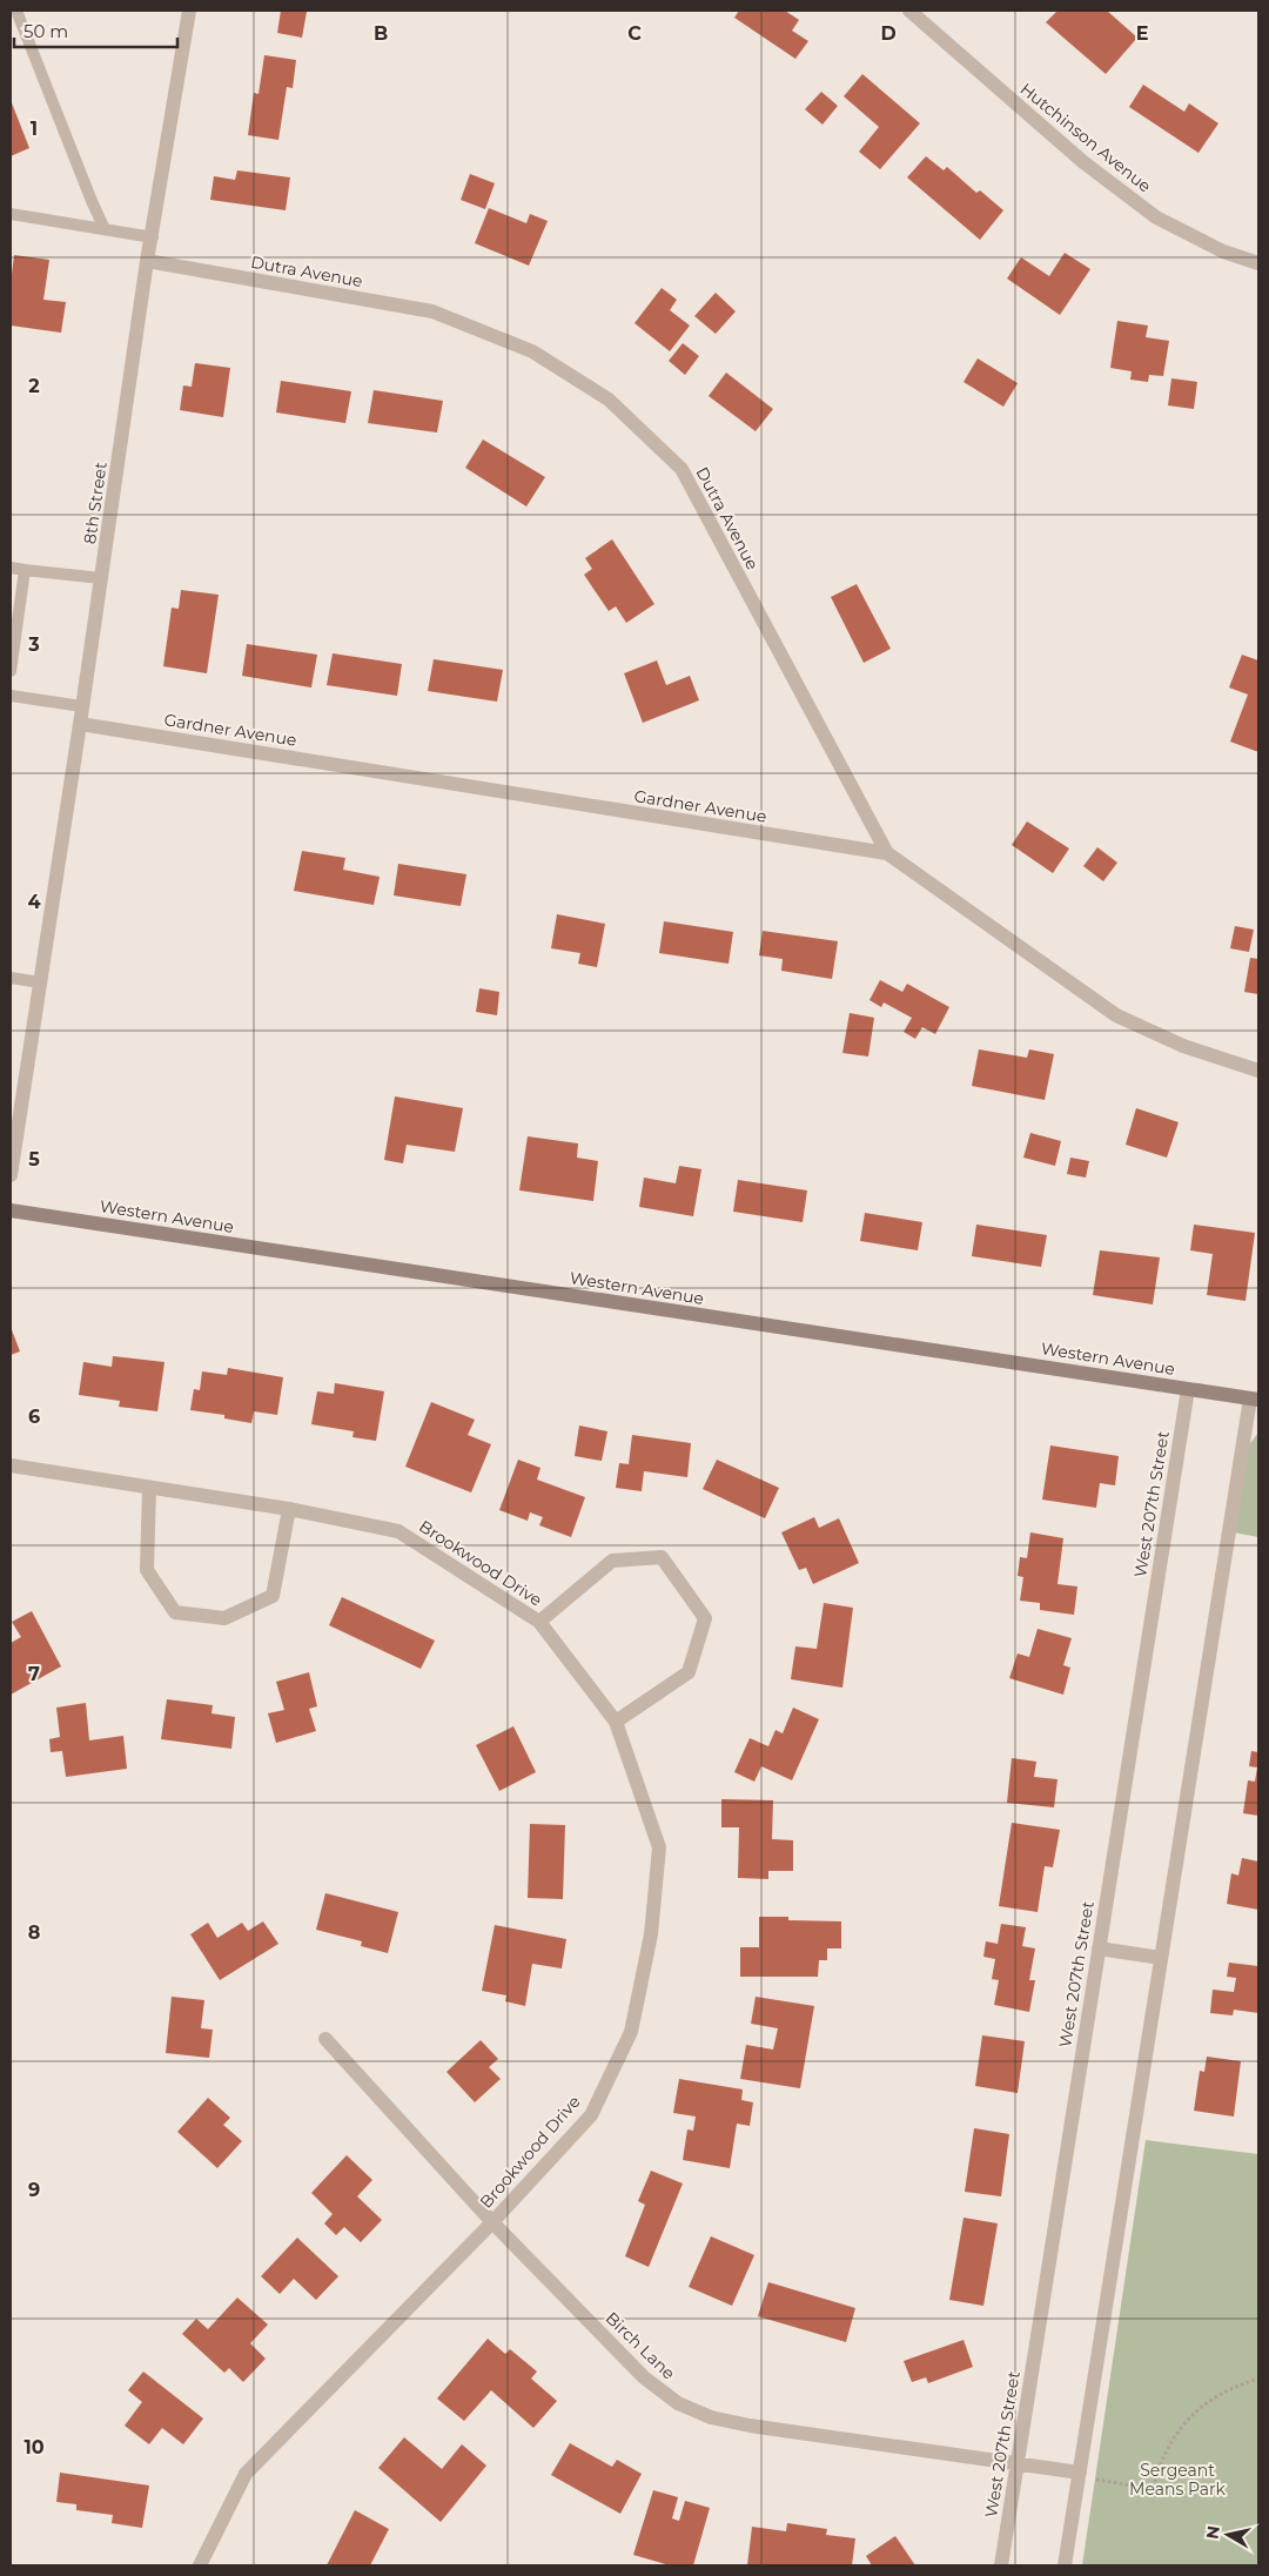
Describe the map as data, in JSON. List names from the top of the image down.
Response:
{
  "streets": {
    "main road": ["Western Avenue"],
    "street": [
      "Hutchinson Avenue",
      "Dutra Avenue",
      "8th Street",
      "Gardner Avenue",
      "West 207th Street",
      "Brookwood Drive",
      "Birch Lane"
    ]
  },
  "crossings": [
    ["Dutra Avenue", "8th Street"],
    ["Dutra Avenue", "Gardner Avenue"],
    ["8th Street", "Gardner Avenue"],
    ["Western Avenue", "West 207th Street"],
    ["West 207th Street", "Birch Lane"],
    ["Brookwood Drive", "Birch Lane"]
  ],
  "parks": ["Sergeant Means Park"],
  "scale_bar": "50 m",
  "north": "left",
  "grid": {
    "columns": [
      "B",
      "C",
      "D",
      "E"
    ],
    "rows": [
      "1",
      "2",
      "3",
      "4",
      "5",
      "6",
      "7",
      "8",
      "9",
      "10"
    ]
  }
}
